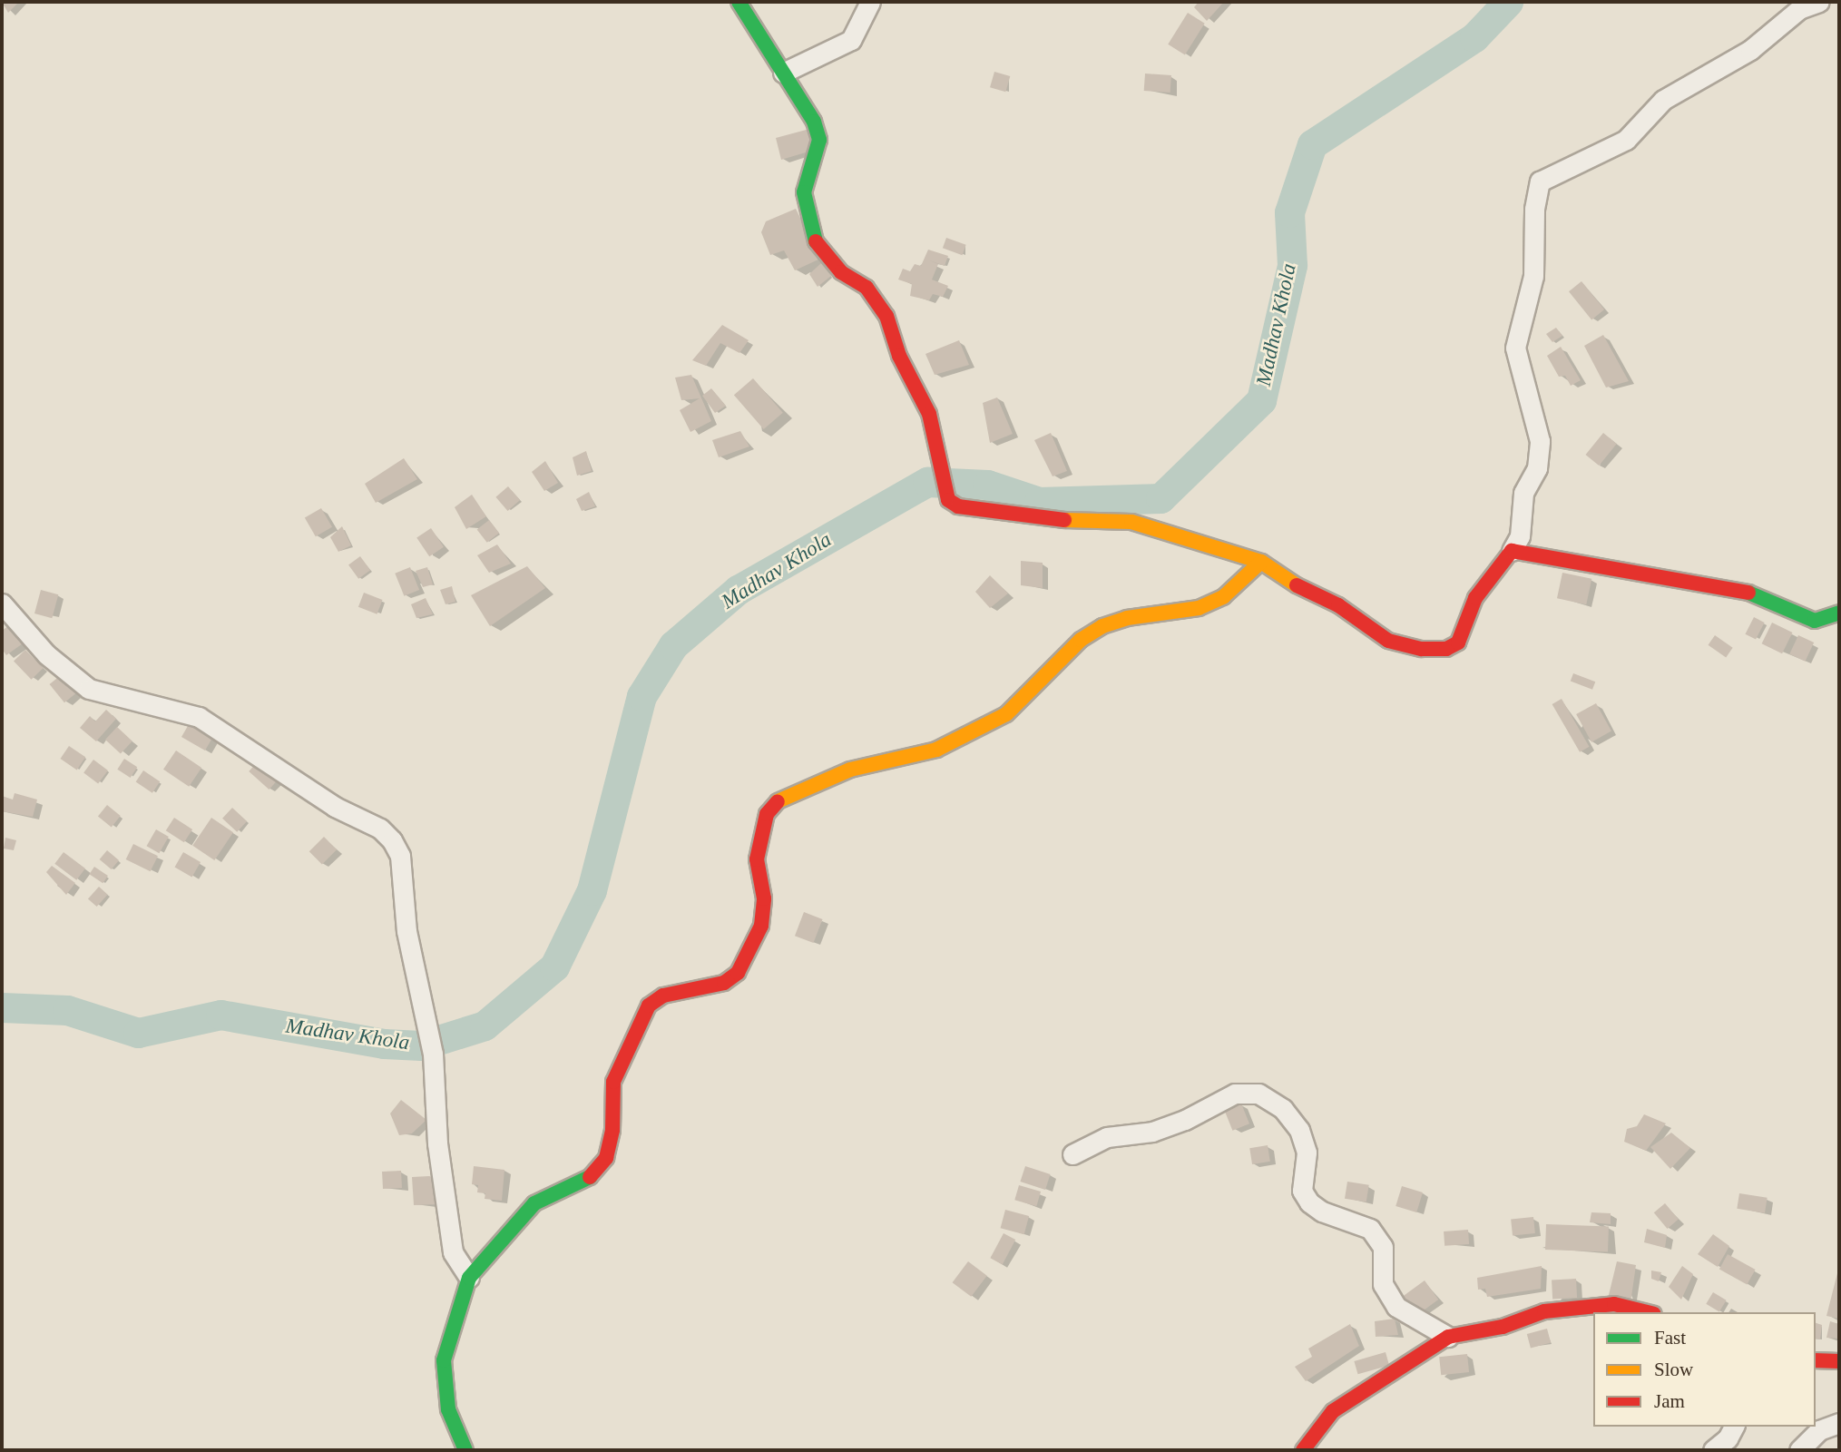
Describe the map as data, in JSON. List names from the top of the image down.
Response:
{
  "water": ["Madhav Khola"],
  "legend": ["Fast", "Slow", "Jam"]
}
